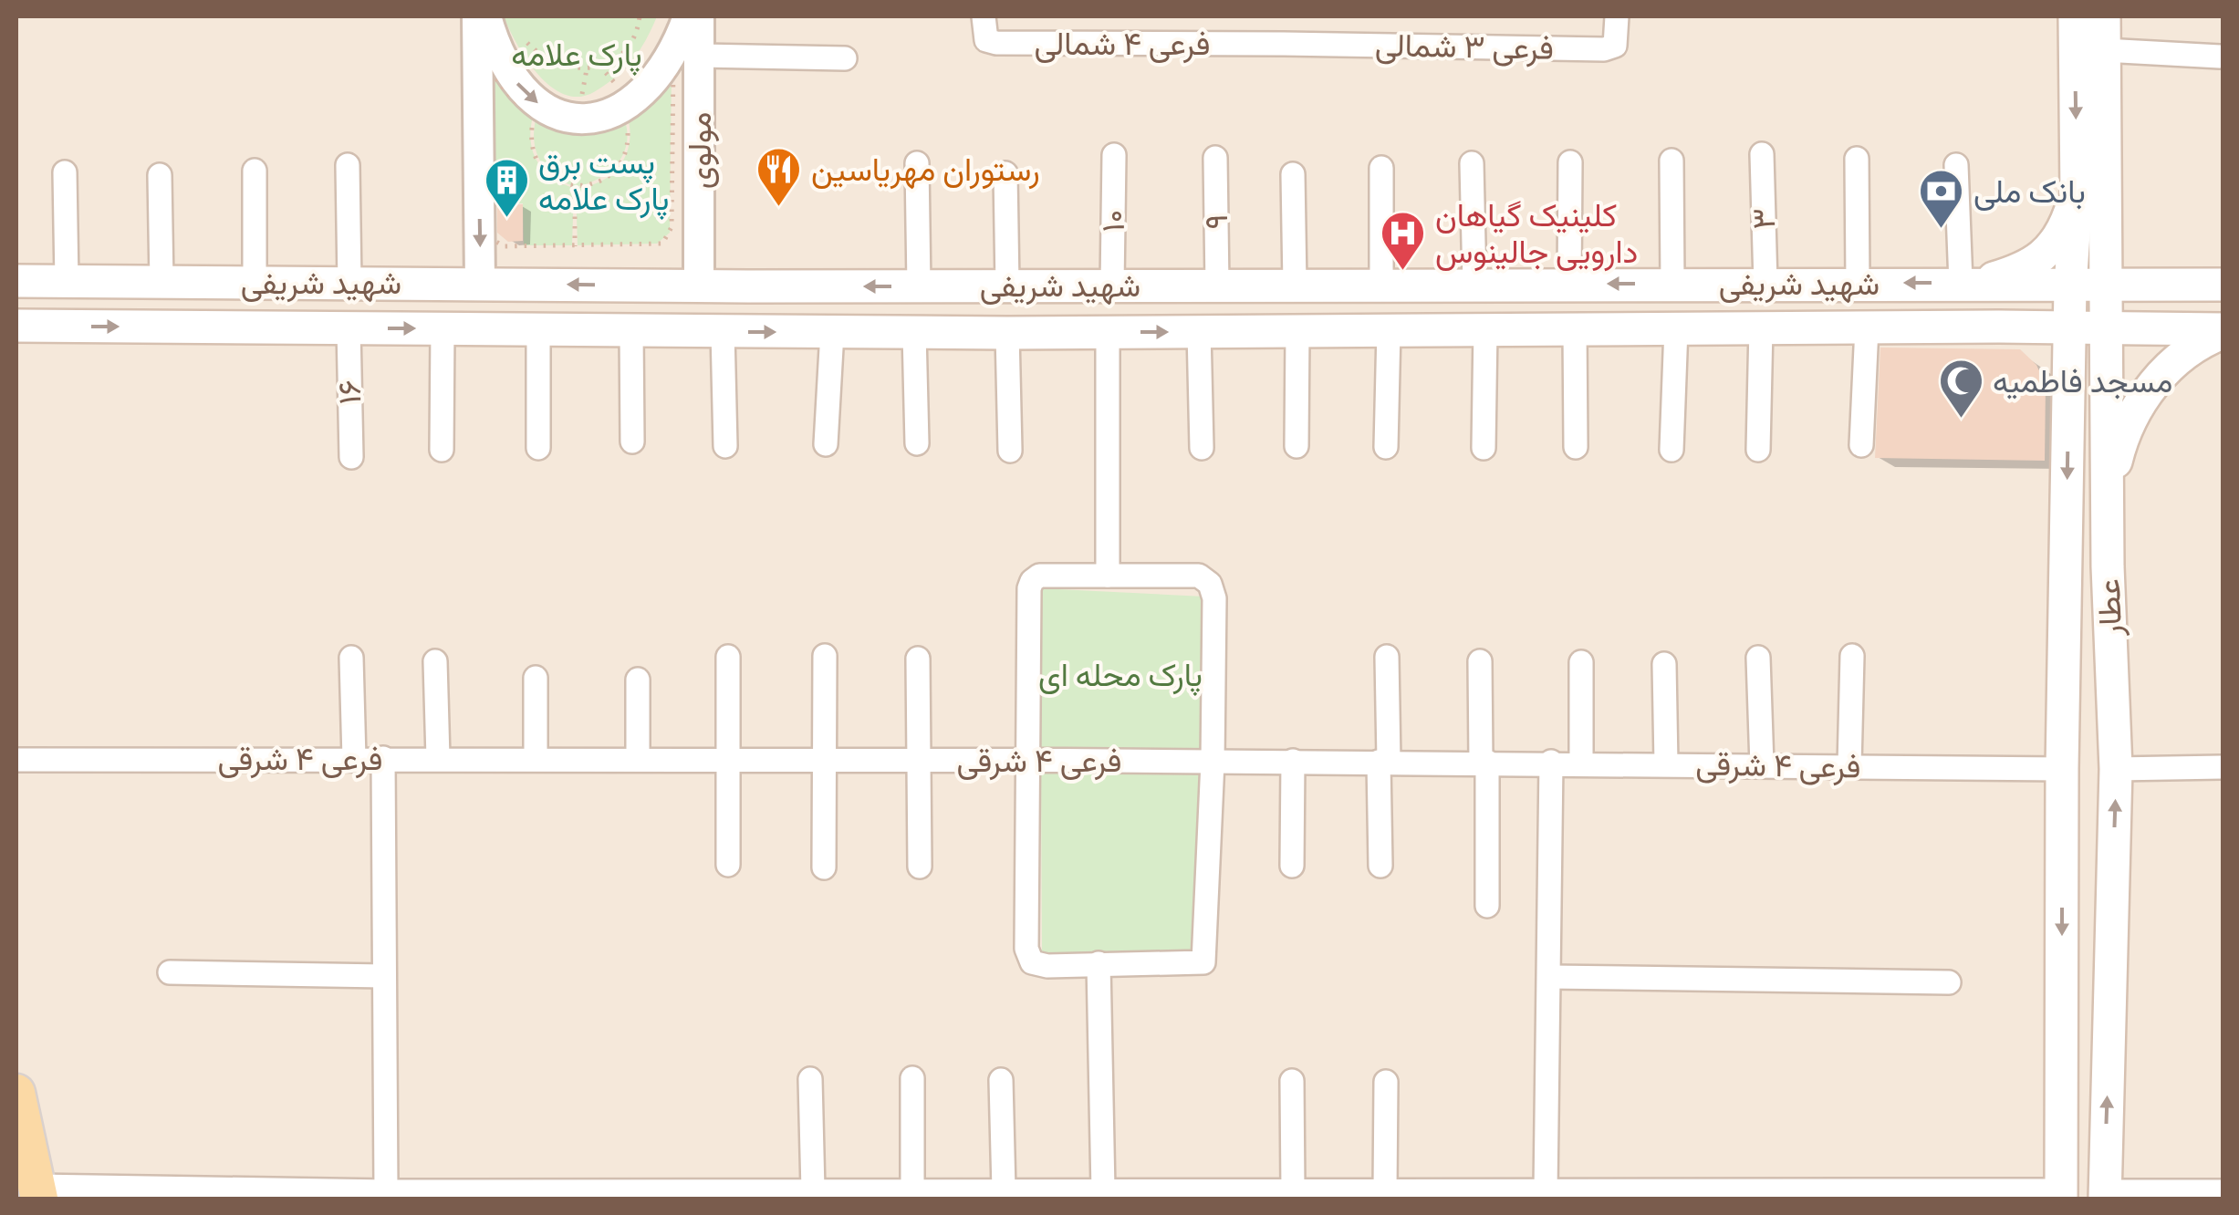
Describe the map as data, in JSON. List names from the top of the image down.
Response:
{
  "streets": {
    "main road": ["شهید شریفی", "عطار"],
    "street": [
      "فرعی ۴ شمالی",
      "فرعی ۳ شمالی",
      "مولوی",
      "۳",
      "۱۰",
      "۹",
      "۱۶",
      "فرعی ۴ شرقی"
    ]
  },
  "crossings": [
    ["فرعی ۴ شمالی", "فرعی ۳ شمالی"],
    ["مولوی", "شهید شریفی"],
    ["۳", "شهید شریفی"],
    ["۱۰", "شهید شریفی"],
    ["۹", "شهید شریفی"],
    ["شهید شریفی", "۱۶"],
    ["شهید شریفی", "عطار"],
    ["عطار", "فرعی ۴ شرقی"]
  ],
  "parks": ["پارک علامه", "پارک محله ای"],
  "places": {
    "restaurant": ["رستوران مهریاسین"],
    "building": ["پست برق پارک علامه"],
    "bank": ["بانک ملی"],
    "hospital": ["کلینیک گیاهان دارویی جالینوس"],
    "mosque": ["مسجد فاطمیه"]
  }
}
